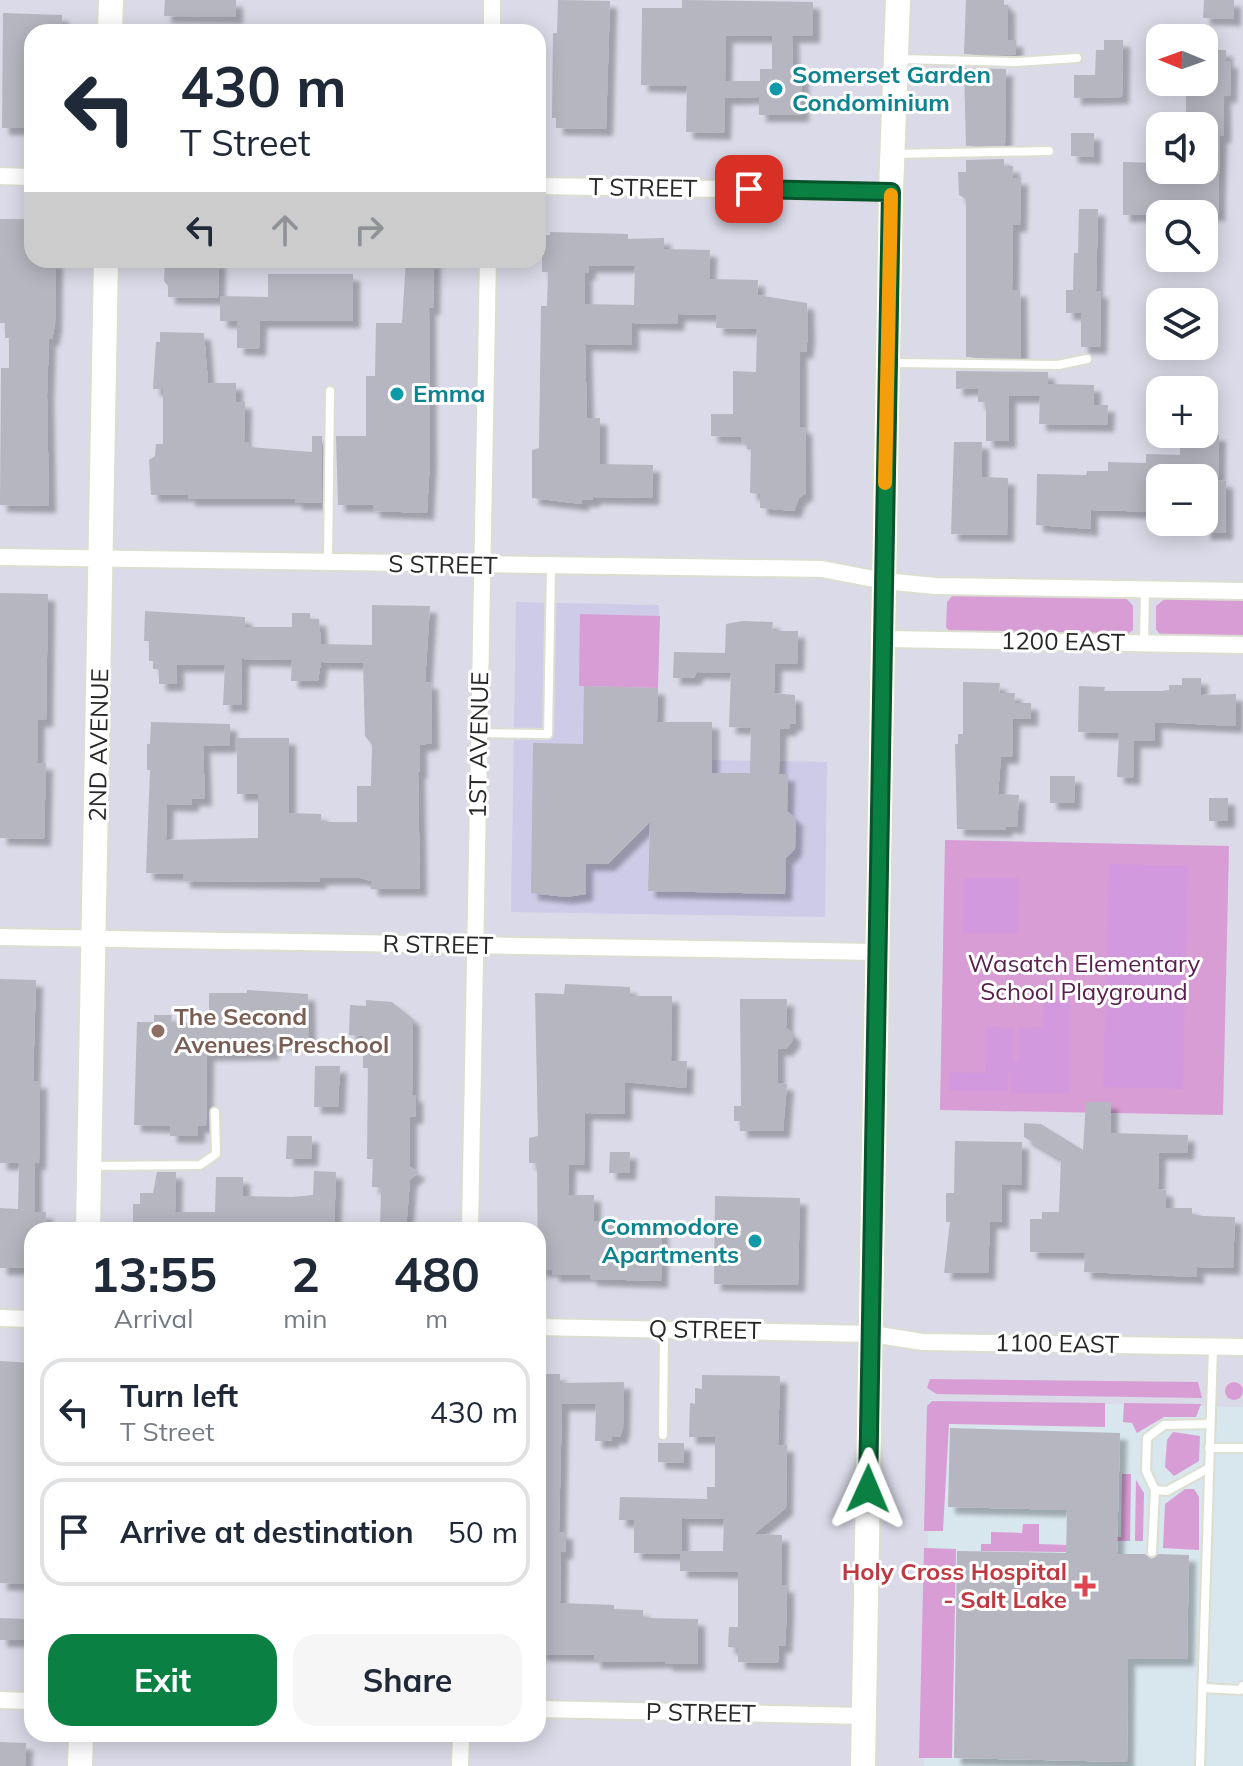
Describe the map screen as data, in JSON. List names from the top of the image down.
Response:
{
  "streets": {
    "main road": ["2ND AVENUE"],
    "street": [
      "T STREET",
      "S STREET",
      "1200 EAST",
      "1ST AVENUE",
      "R STREET",
      "Q STREET",
      "1100 EAST",
      "P STREET"
    ]
  },
  "crossings": [
    ["S STREET", "2ND AVENUE"],
    ["S STREET", "1ST AVENUE"],
    ["2ND AVENUE", "R STREET"],
    ["1ST AVENUE", "R STREET"],
    ["Q STREET", "1100 EAST"]
  ],
  "parks": ["Wasatch Elementary School Playground"],
  "places": {
    "other": [
      "Somerset Garden Condominium",
      "Emma",
      "The Second Avenues Preschool",
      "Commodore Apartments"
    ],
    "health": ["Holy Cross Hospital - Salt Lake"]
  },
  "north": "left",
  "page": {
    "map_buttons": ["+", "−"],
    "turn": ["430 m", "T Street"],
    "eta": [
      "13:55",
      "Arrival",
      "2",
      "min",
      "480",
      "m"
    ],
    "list": [
      {
        "name": "Turn left",
        "note": "T Street",
        "value": "430 m"
      },
      {
        "name": "Arrive at destination",
        "value": "50 m"
      }
    ],
    "buttons": ["Exit", "Share"]
  }
}
